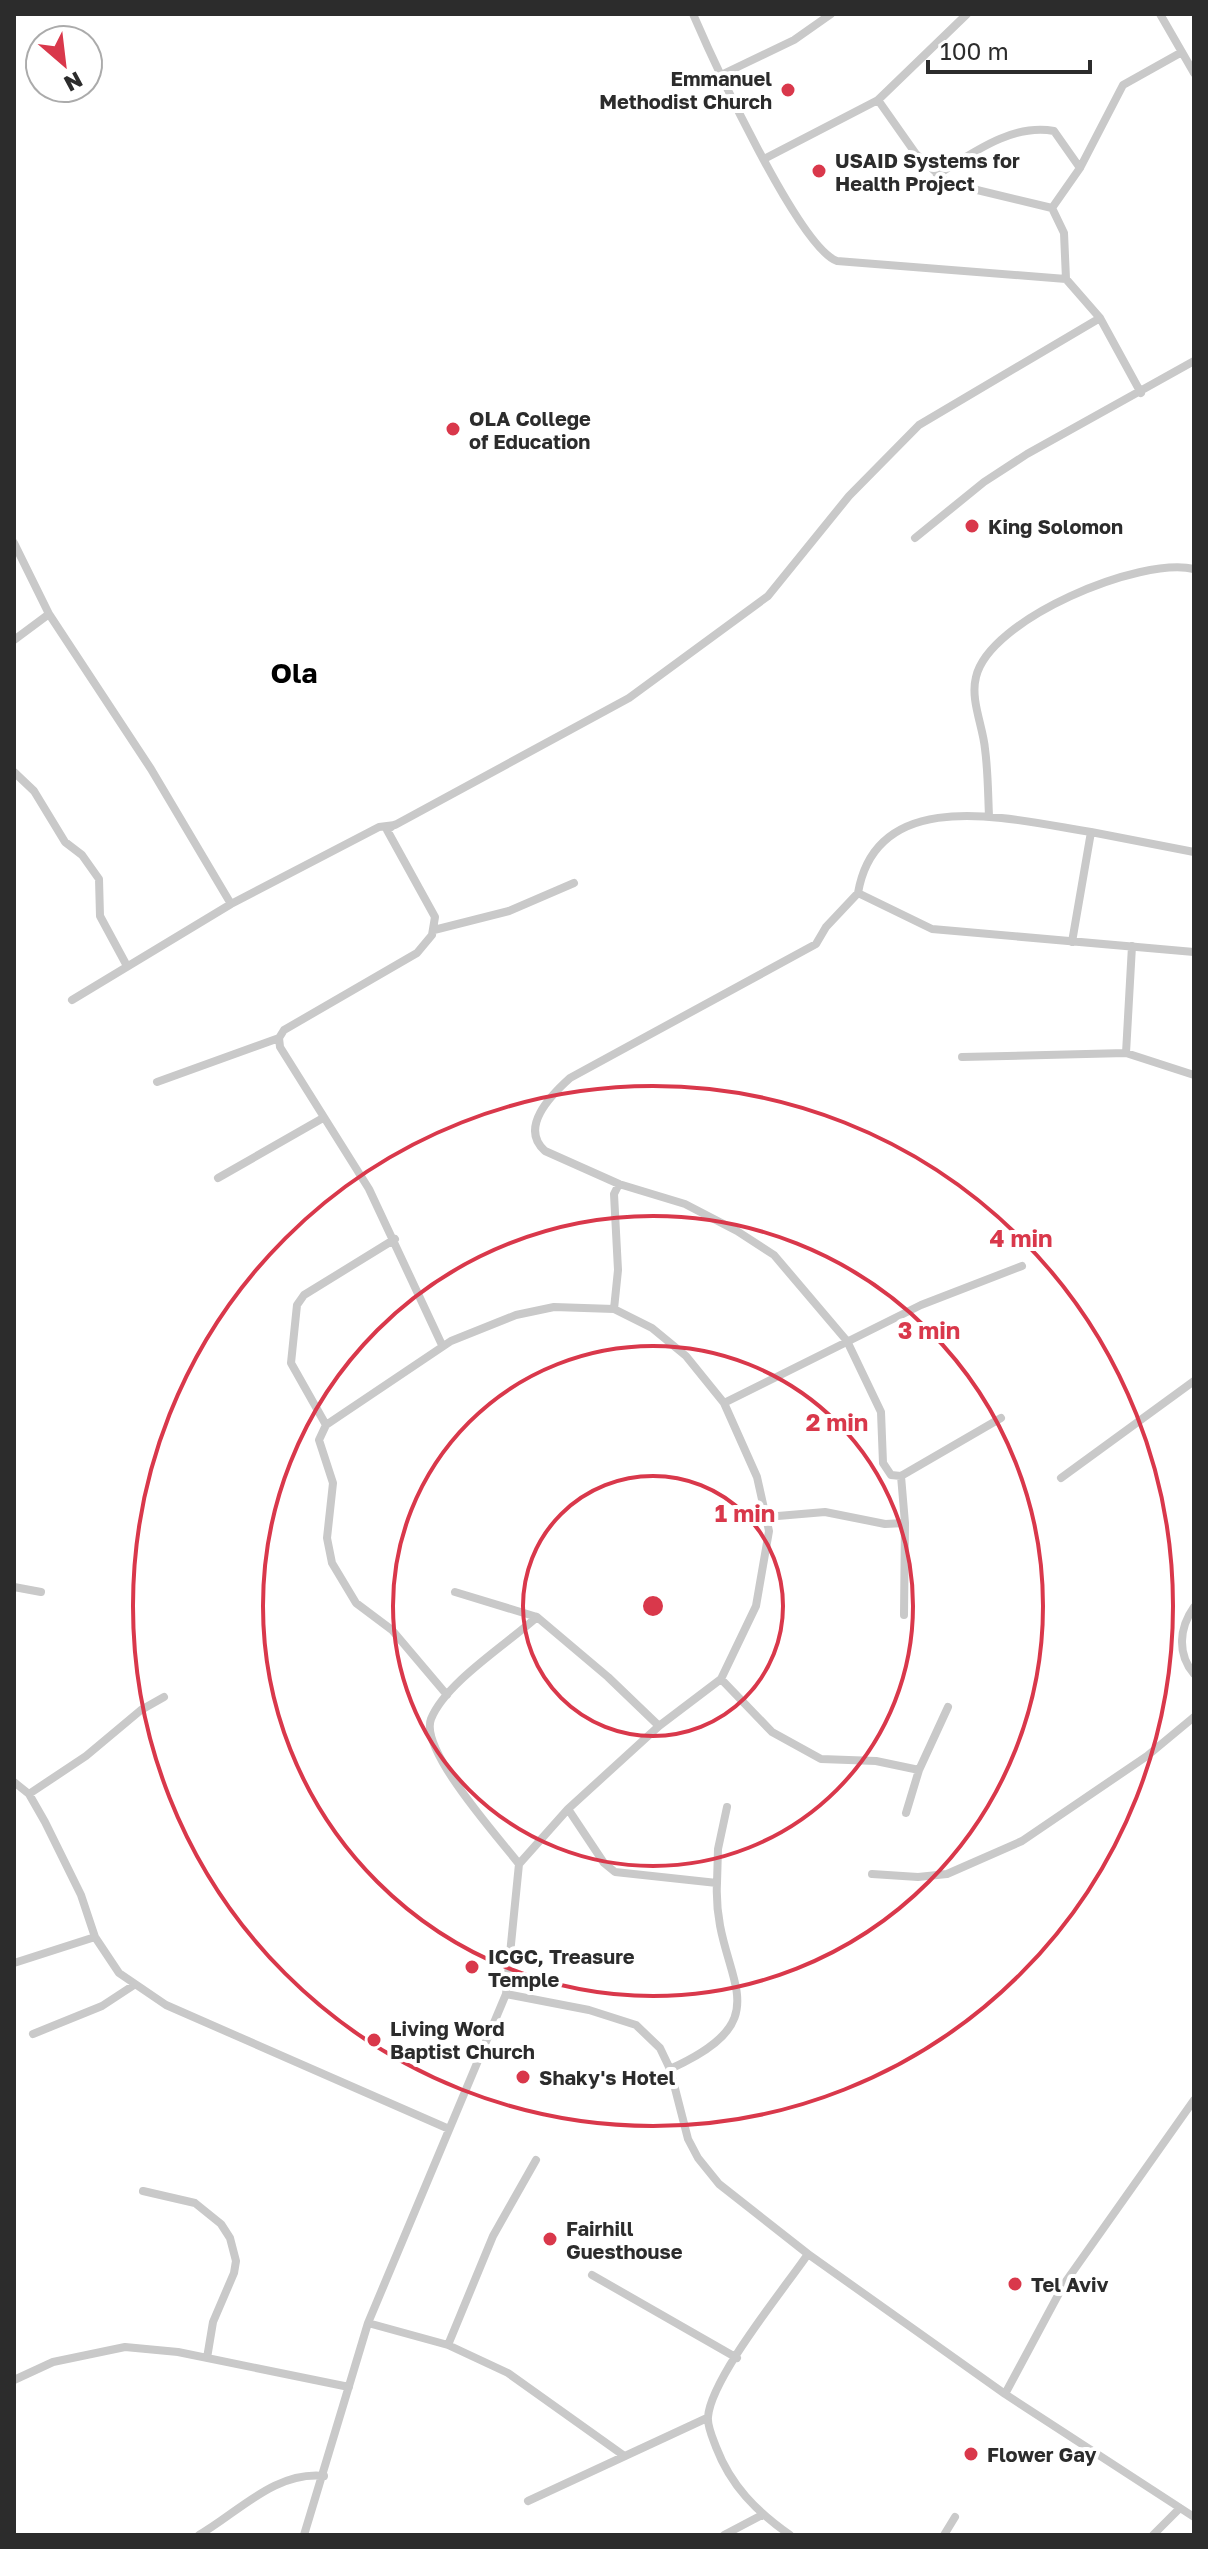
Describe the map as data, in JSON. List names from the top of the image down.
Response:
{
  "districts": ["Ola"],
  "places": [
    "Emmanuel Methodist Church",
    "USAID Systems for Health Project",
    "OLA College of Education",
    "King Solomon",
    "ICGC, Treasure Temple",
    "Living Word Baptist Church",
    "Shaky's Hotel",
    "Fairhill Guesthouse",
    "Tel Aviv",
    "Flower Gay"
  ],
  "scale_bar": "100 m",
  "north": "bottom right",
  "rings": [
    "4 min",
    "3 min",
    "2 min",
    "1 min"
  ]
}
